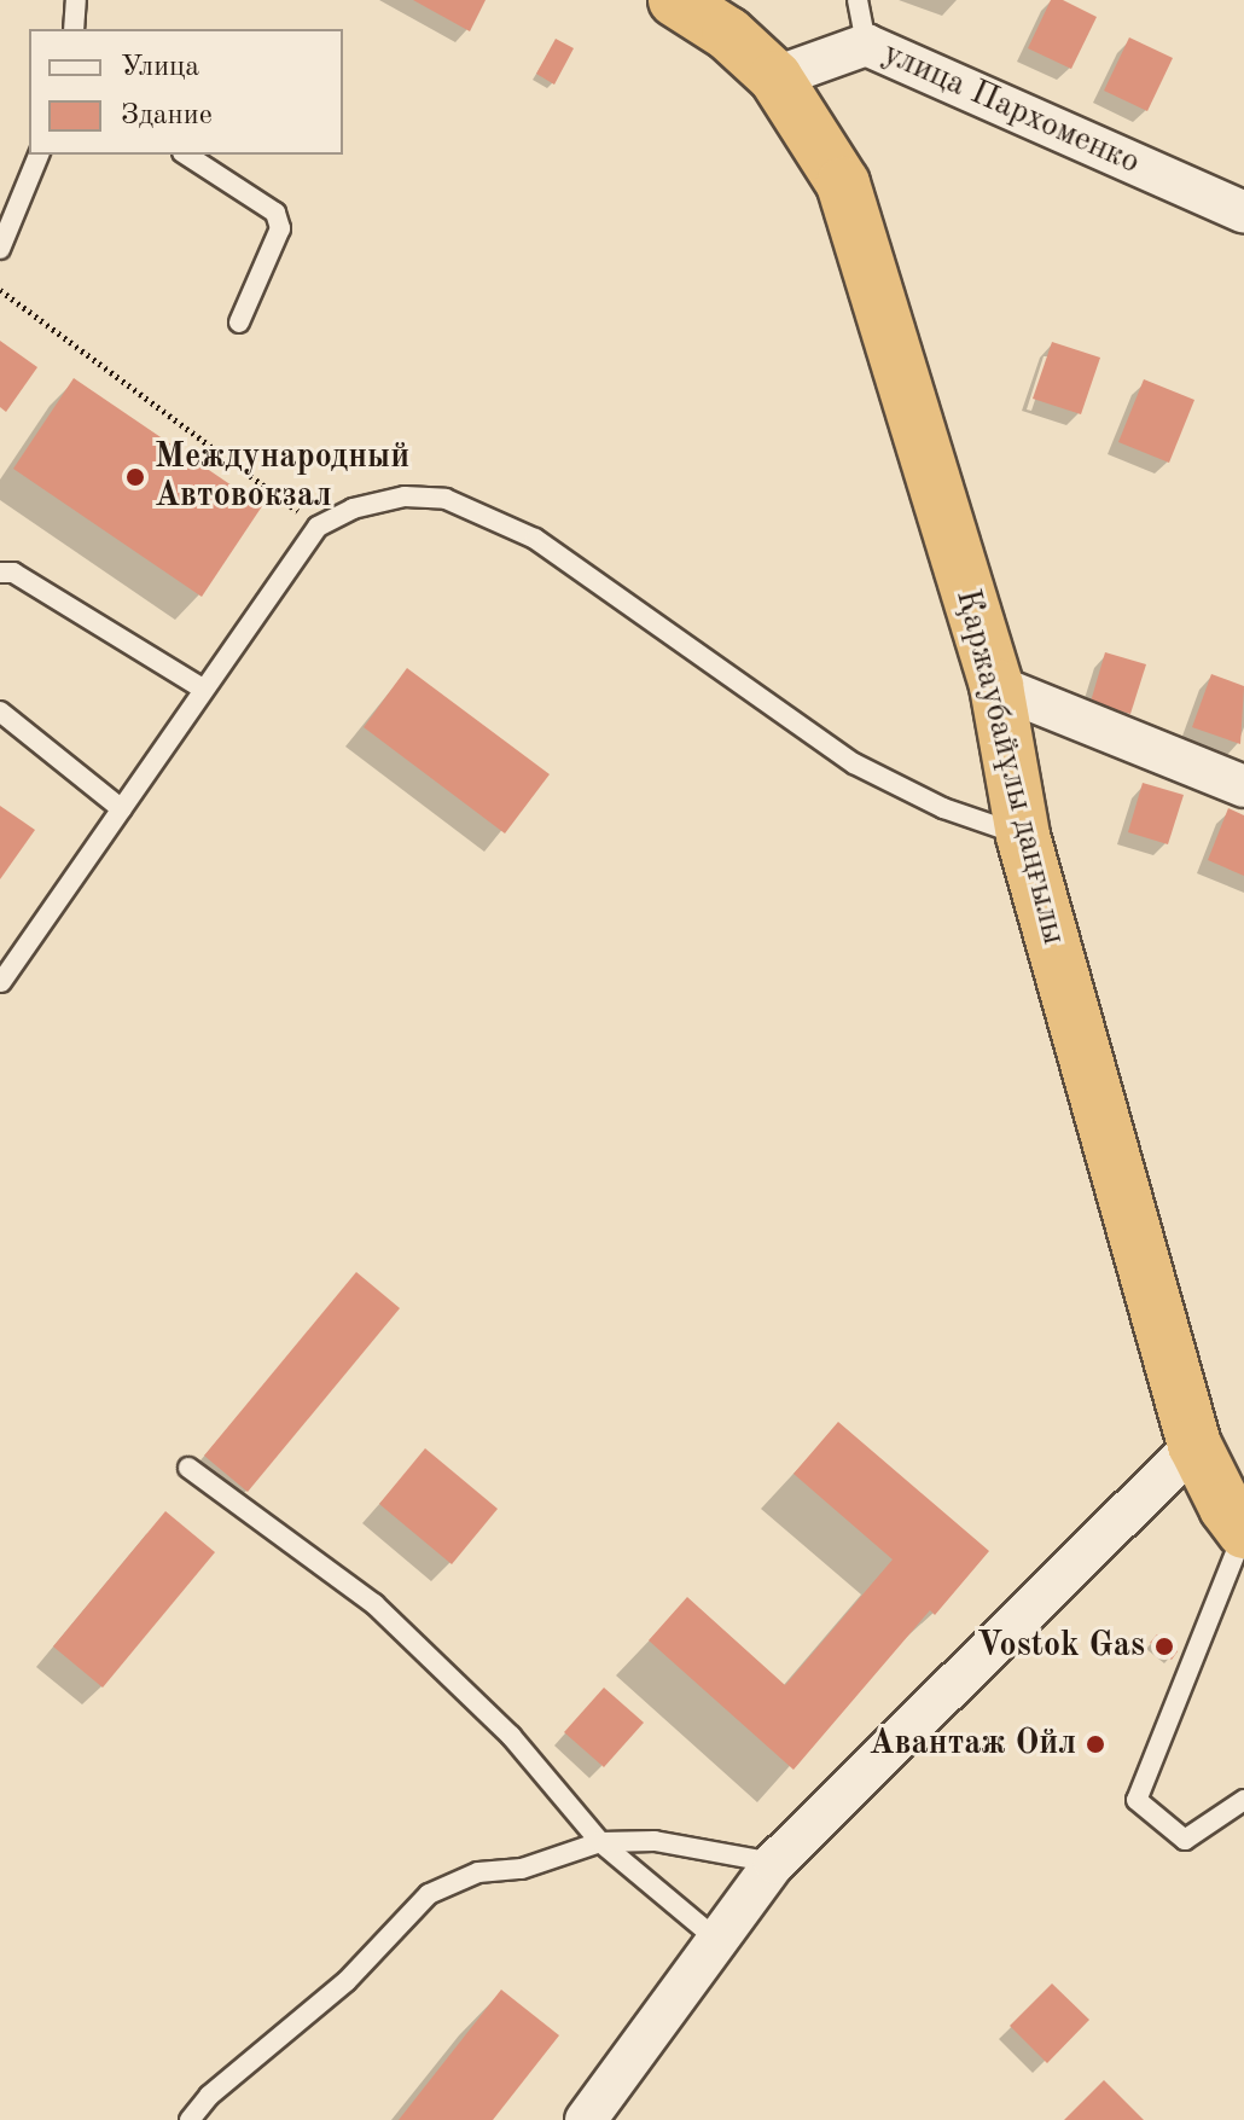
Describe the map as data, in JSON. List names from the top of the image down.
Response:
{
  "streets": {
    "highway": ["Қаржаубайұлы даңғылы"],
    "street": ["улица Пархоменко"]
  },
  "crossings": [
    ["улица Пархоменко", "Қаржаубайұлы даңғылы"]
  ],
  "places": ["Международный Автовокзал", "Vostok Gas", "Авантаж Ойл"],
  "legend": ["Улица", "Здание"]
}
